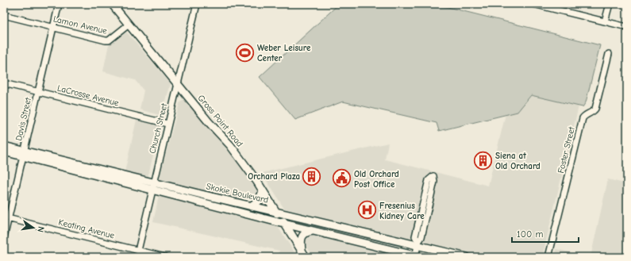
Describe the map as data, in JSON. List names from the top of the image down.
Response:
{
  "streets": {
    "main road": ["Gross Point Road", "Skokie Boulevard"],
    "street": [
      "Lamon Avenue",
      "LaCrosse Avenue",
      "Davis Street",
      "Church Street",
      "Foster Street",
      "Keating Avenue"
    ]
  },
  "crossings": [
    ["Lamon Avenue", "Davis Street"],
    ["Lamon Avenue", "Gross Point Road"],
    ["LaCrosse Avenue", "Davis Street"],
    ["LaCrosse Avenue", "Church Street"],
    ["Davis Street", "Skokie Boulevard"],
    ["Davis Street", "Keating Avenue"],
    ["Gross Point Road", "Church Street"],
    ["Gross Point Road", "Skokie Boulevard"],
    ["Church Street", "Skokie Boulevard"],
    ["Church Street", "Keating Avenue"]
  ],
  "places": {
    "sports": ["Weber Leisure Center"],
    "building": ["Siena at Old Orchard", "Orchard Plaza"],
    "public building": ["Old Orchard Post Office"],
    "hospital": ["Fresenius Kidney Care"]
  },
  "scale_bar": "100 m",
  "north": "right"
}
